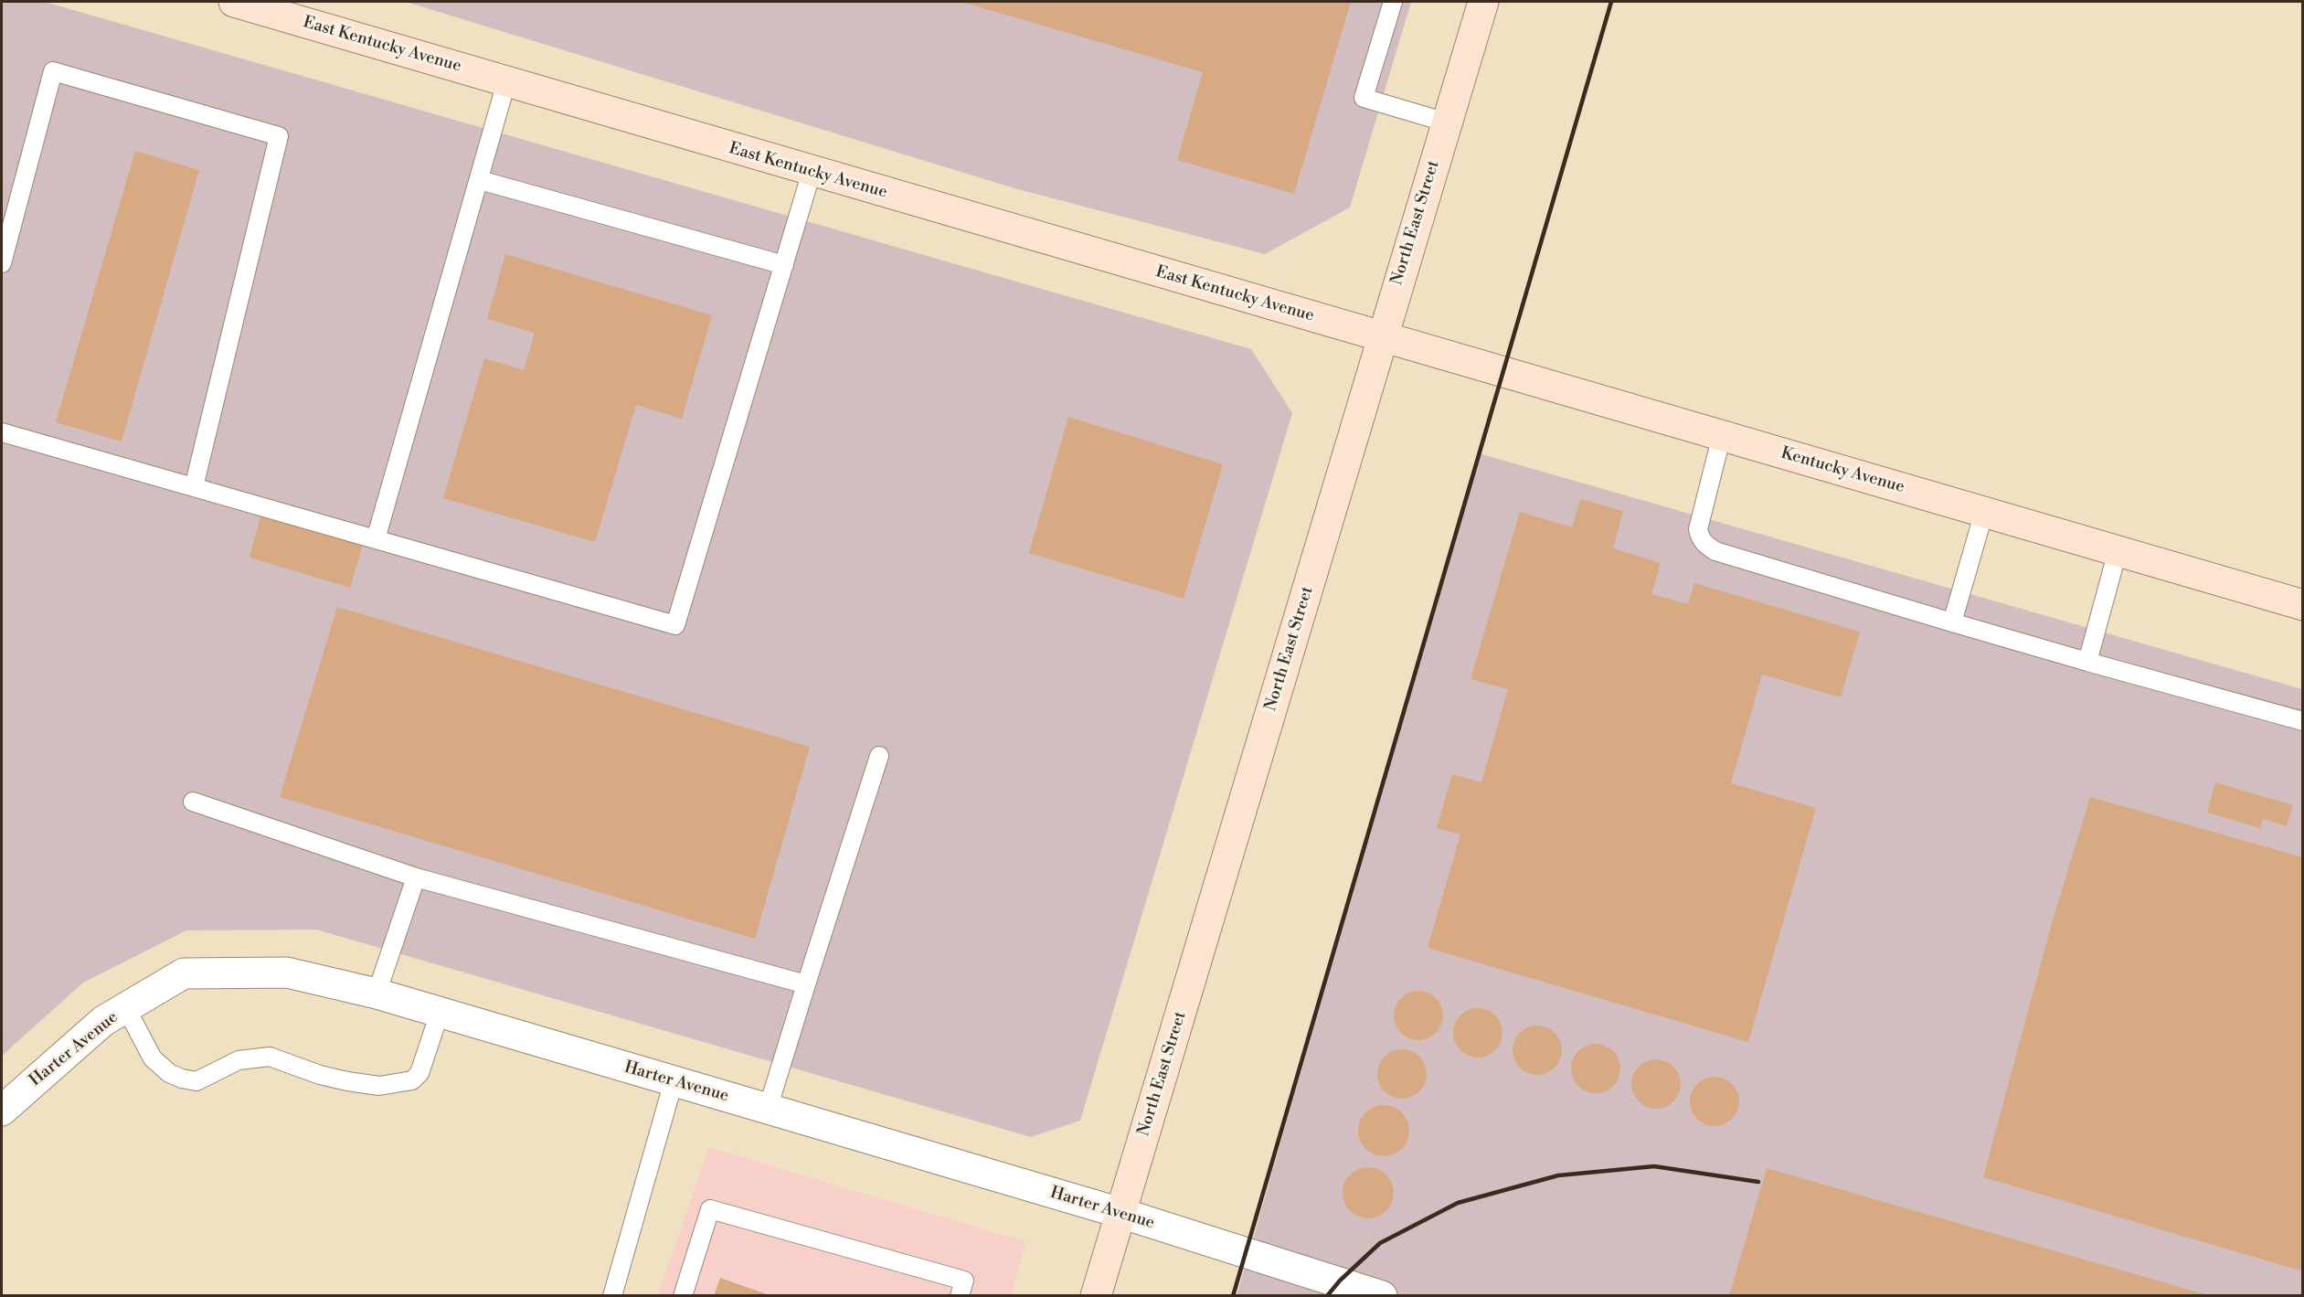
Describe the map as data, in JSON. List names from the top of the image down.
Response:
{
  "streets": {
    "street": [
      "East Kentucky Avenue",
      "North East Street",
      "Kentucky Avenue",
      "Harter Avenue"
    ]
  },
  "crossings": [
    ["East Kentucky Avenue", "North East Street"],
    ["East Kentucky Avenue", "Kentucky Avenue"],
    ["North East Street", "Kentucky Avenue"],
    ["North East Street", "Harter Avenue"]
  ]
}
